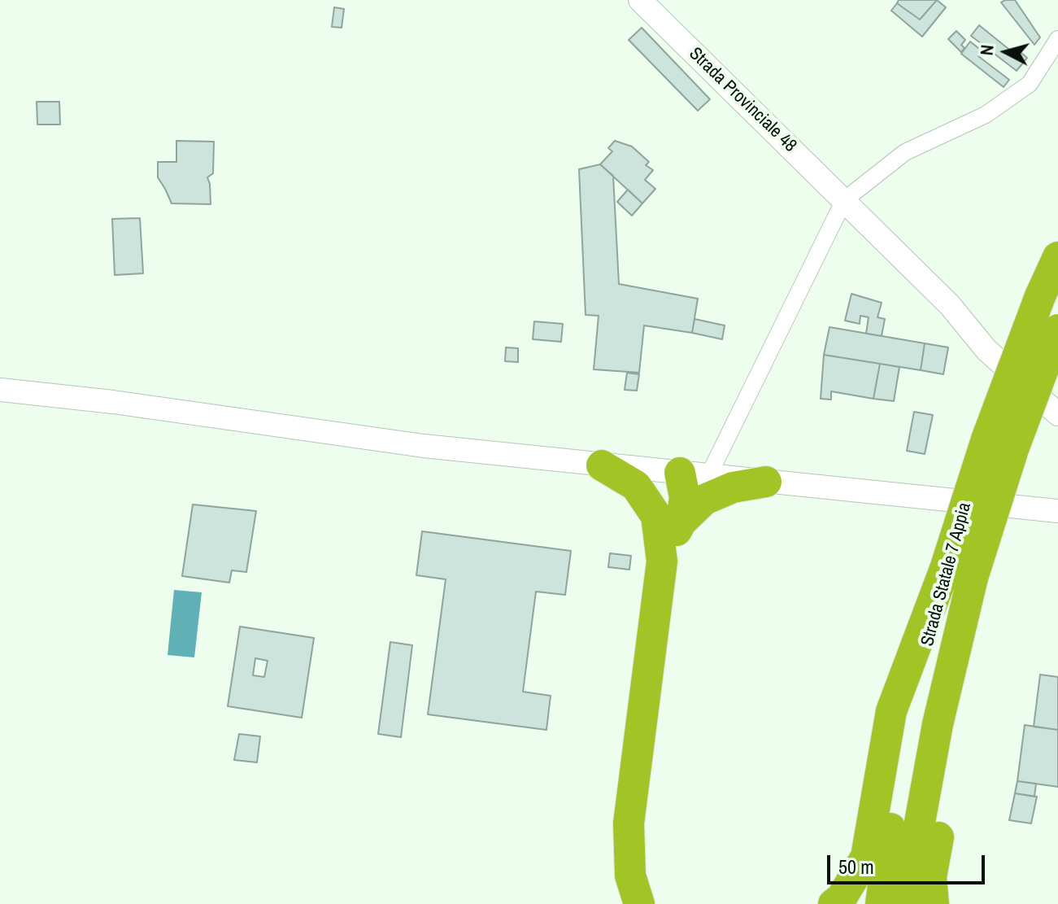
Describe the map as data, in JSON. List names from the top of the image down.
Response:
{
  "streets": {
    "highway": ["Strada Statale 7 Appia"],
    "main road": ["Strada Provinciale 48"]
  },
  "scale_bar": "50 m",
  "north": "left"
}
